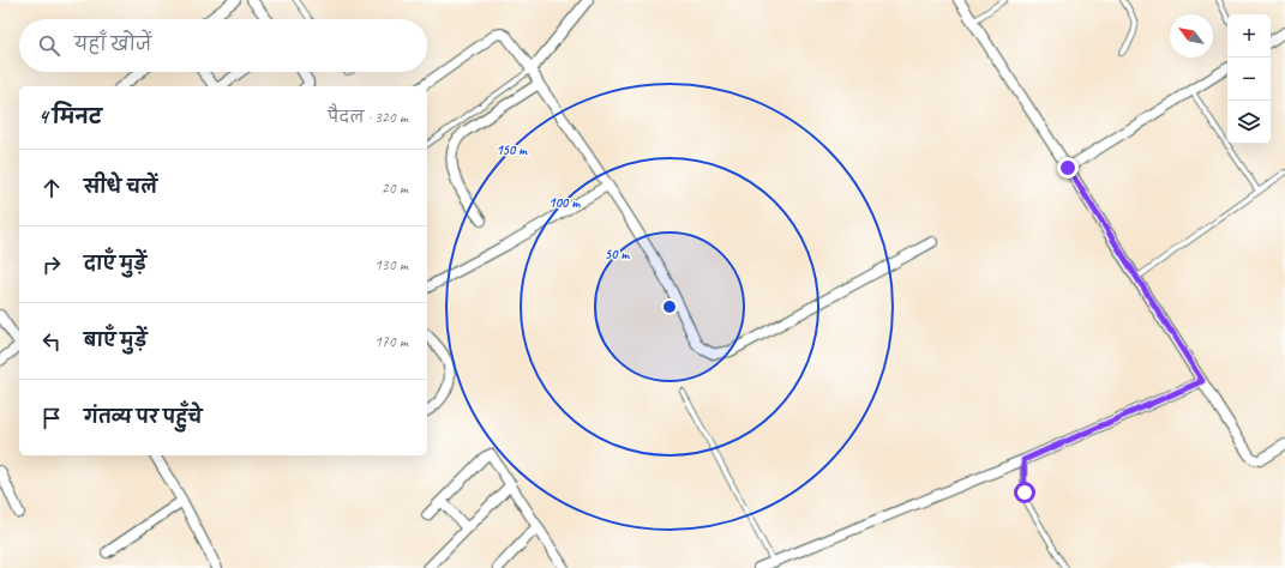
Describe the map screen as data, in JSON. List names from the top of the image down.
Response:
{
  "north": "top left",
  "page": {
    "map_buttons": ["+", "−"],
    "search": "यहाँ खोजें",
    "heading": ["4 मिनट", "पैदल · 320 m"],
    "list": [
      ["सीधे चलें", "20 m"],
      ["दाएँ मुड़ें", "130 m"],
      ["बाएँ मुड़ें", "170 m"],
      "गंतव्य पर पहुँचे"
    ]
  },
  "rings": ["150 m", "100 m", "50 m"]
}
